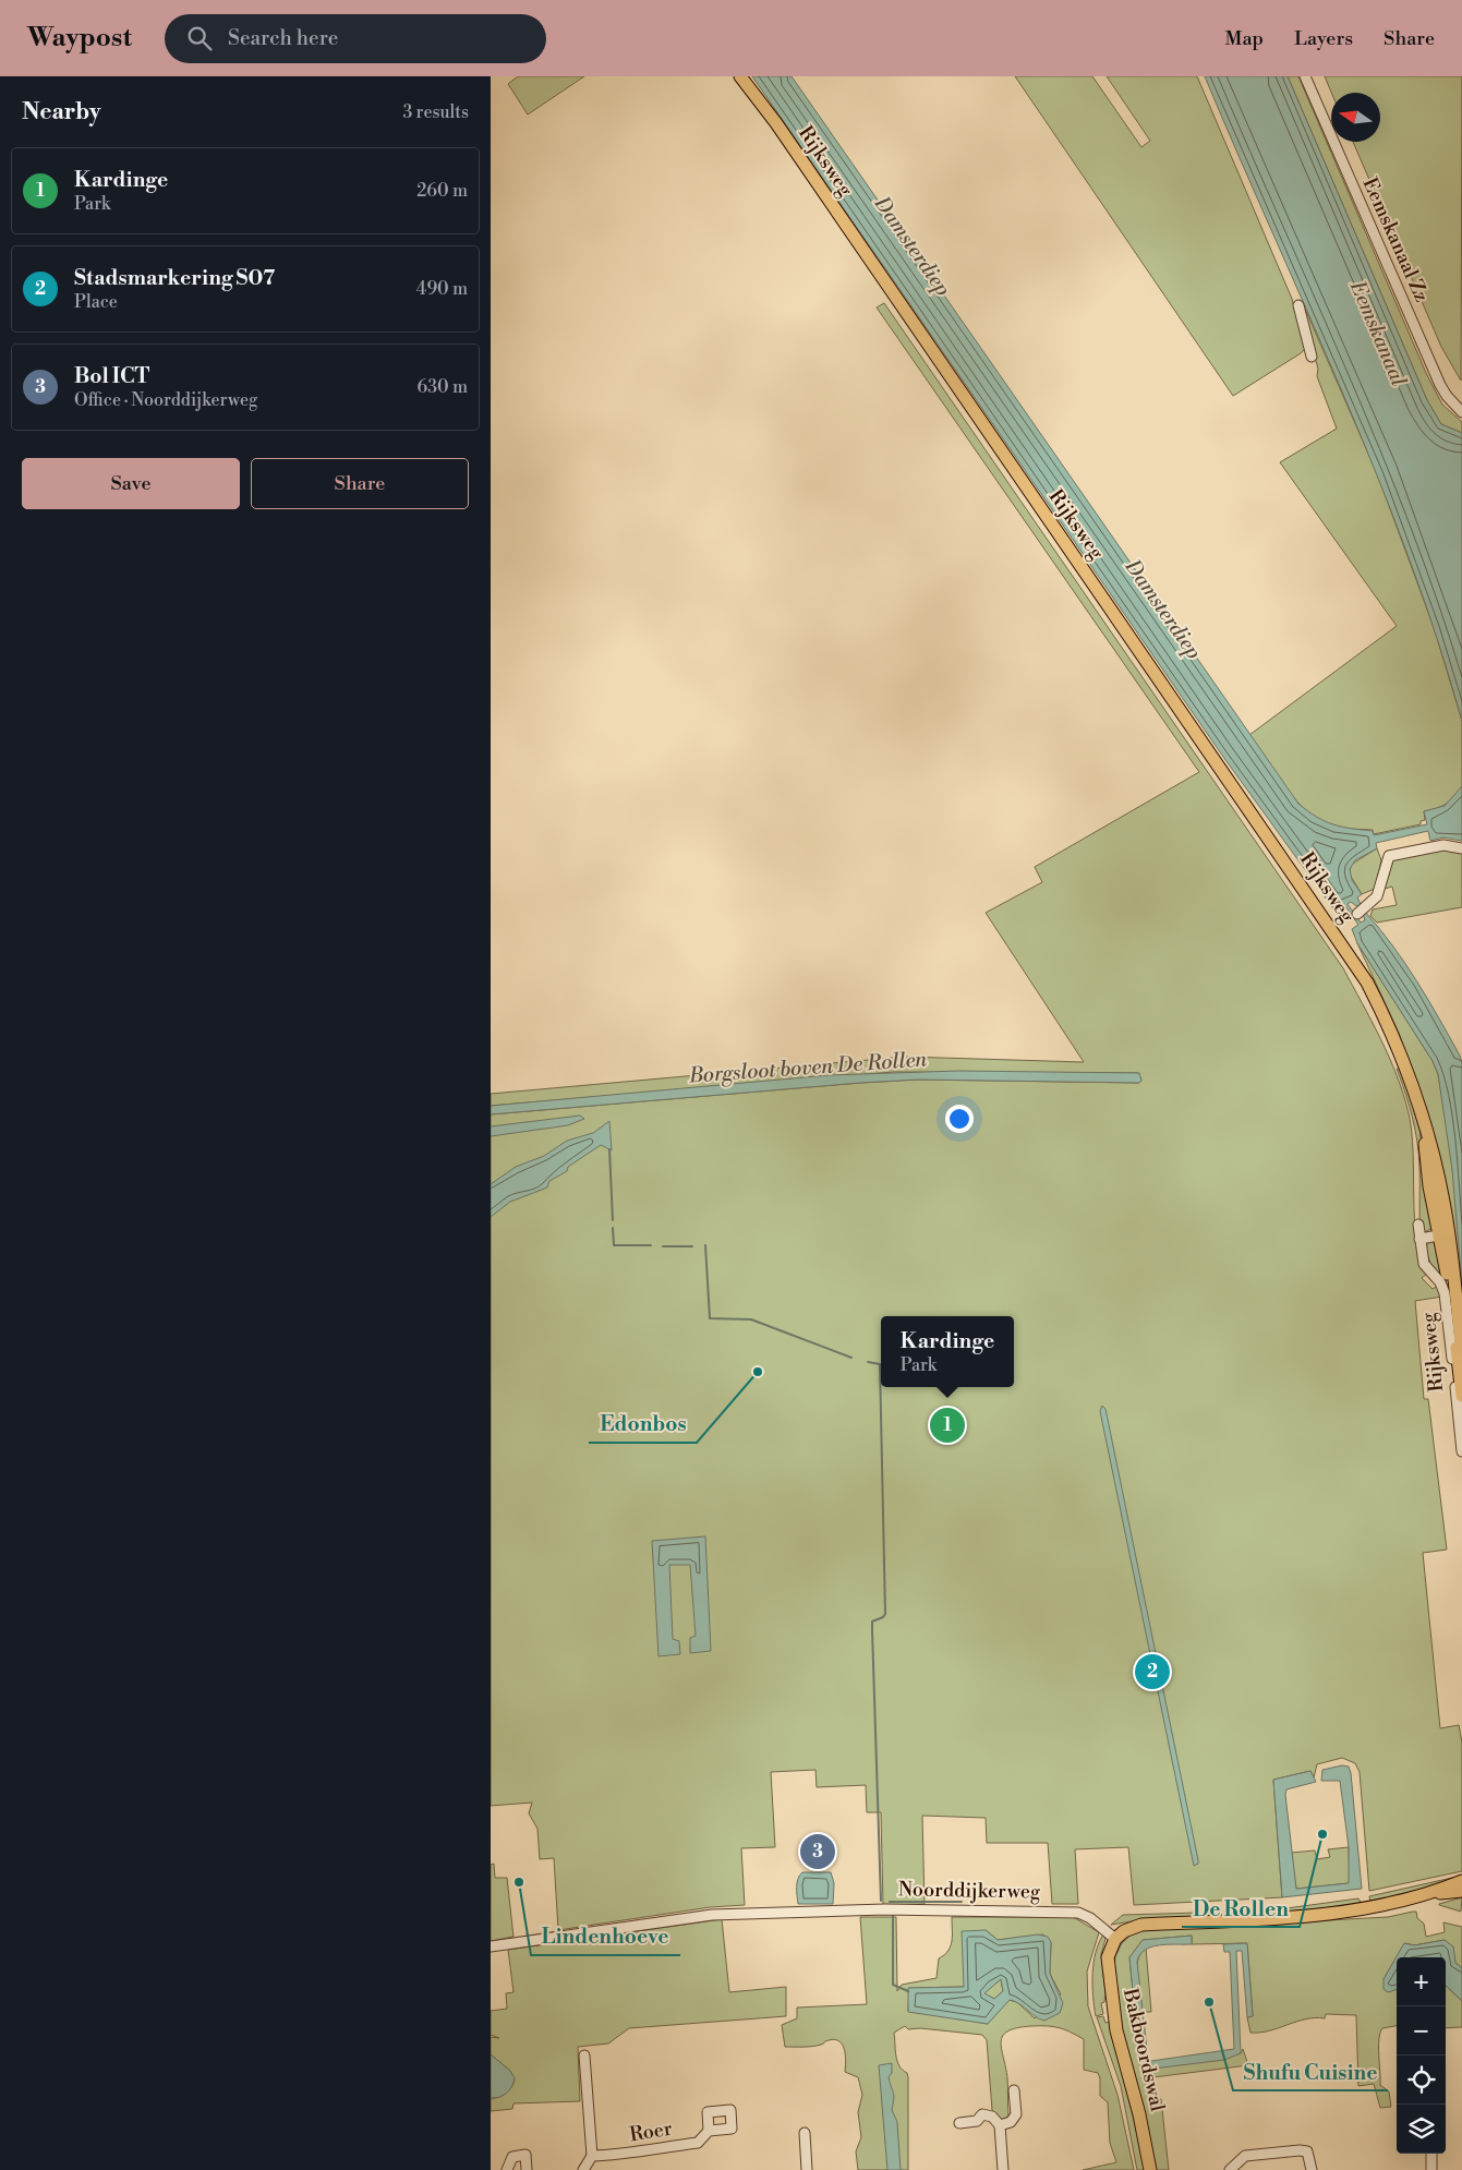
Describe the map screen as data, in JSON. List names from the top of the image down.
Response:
{
  "streets": {
    "main road": ["Rijksweg", "Bakboordswal"],
    "street": ["Eemskanaal Zz", "Noorddijkerweg", "Roer"]
  },
  "crossings": [
    ["Noorddijkerweg", "Bakboordswal"]
  ],
  "water": ["Damsterdiep", "Eemskanaal", "Borgsloot boven De Rollen"],
  "places": [
    "Edonbos",
    "De Rollen",
    "Lindenhoeve",
    "Shufu Cuisine"
  ],
  "north": "left",
  "page": {
    "header": "Waypost",
    "search": "Search here",
    "nav": ["Map", "Layers", "Share"],
    "heading": ["Nearby", "3 results"],
    "list": [
      {
        "mark": "1",
        "name": "Kardinge",
        "note": "Park",
        "value": "260 m"
      },
      {
        "mark": "2",
        "name": "Stadsmarkering S07",
        "note": "Place",
        "value": "490 m"
      },
      {
        "mark": "3",
        "name": "Bol ICT",
        "note": "Office · Noorddijkerweg",
        "value": "630 m"
      }
    ],
    "buttons": ["Save", "Share"],
    "popup": ["Kardinge", "Park"],
    "pins": ["1", "2", "3"],
    "map_buttons": ["+", "−"]
  }
}
